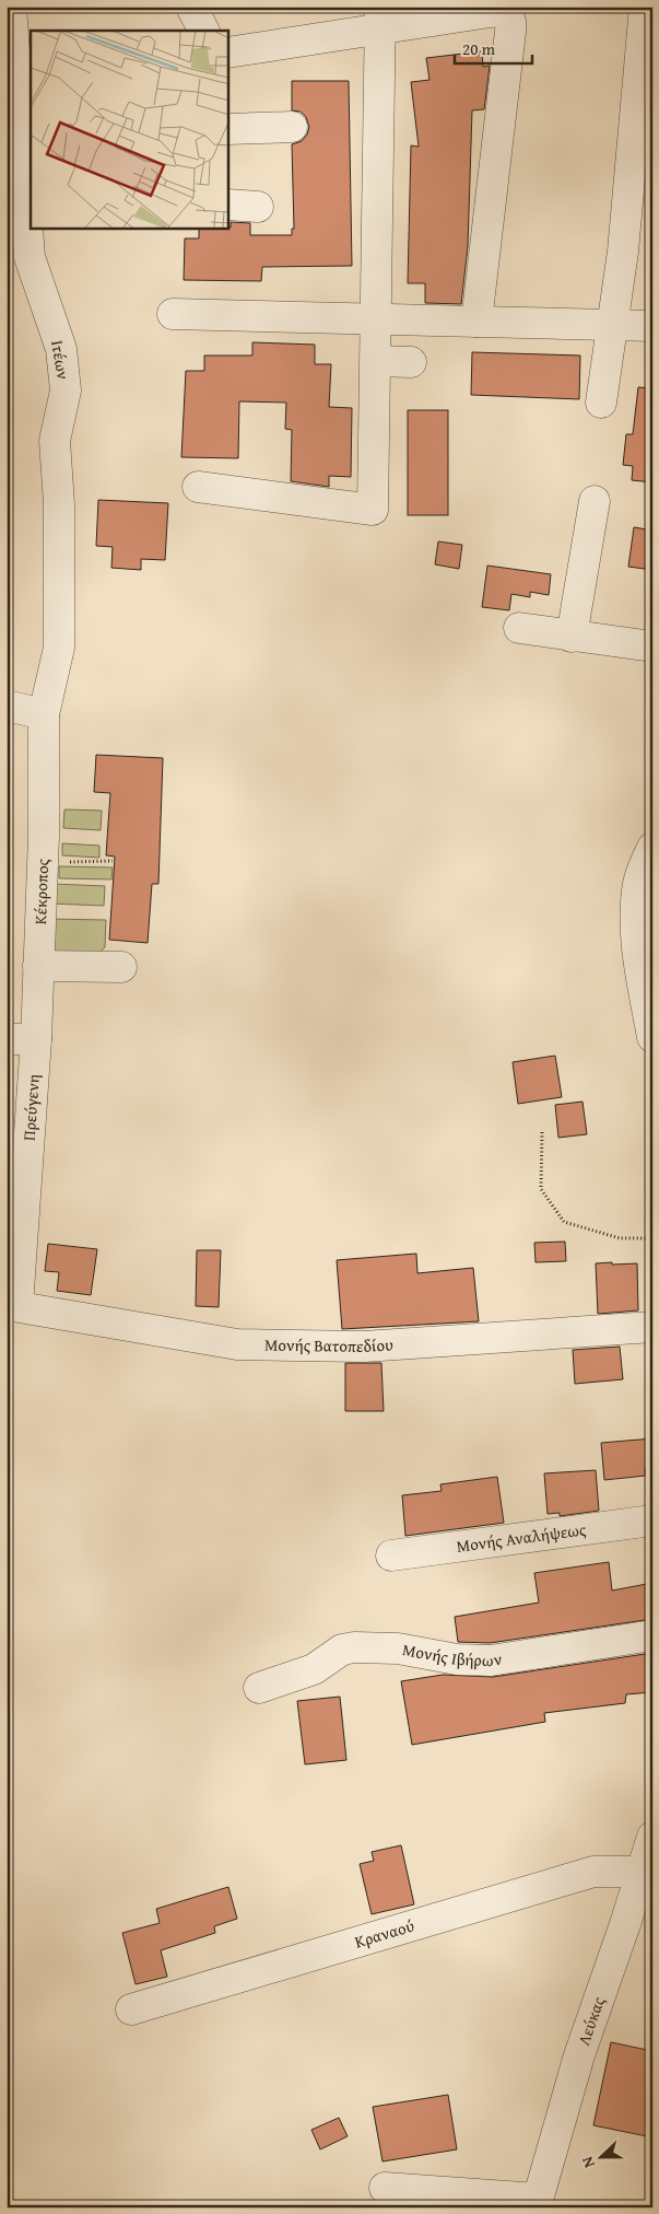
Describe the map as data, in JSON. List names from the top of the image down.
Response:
{
  "streets": {
    "street": [
      "Ιτέων",
      "Κέκροπος",
      "Πρεύγενη",
      "Μονής Βατοπεδίου",
      "Μονής Αναλήψεως",
      "Μονής Ιβήρων",
      "Κραναού",
      "Λεύκας"
    ]
  },
  "crossings": [
    ["Ιτέων", "Κέκροπος"],
    ["Κέκροπος", "Πρεύγενη"],
    ["Πρεύγενη", "Μονής Βατοπεδίου"],
    ["Κραναού", "Λεύκας"]
  ],
  "scale_bar": "20 m",
  "north": "left"
}
